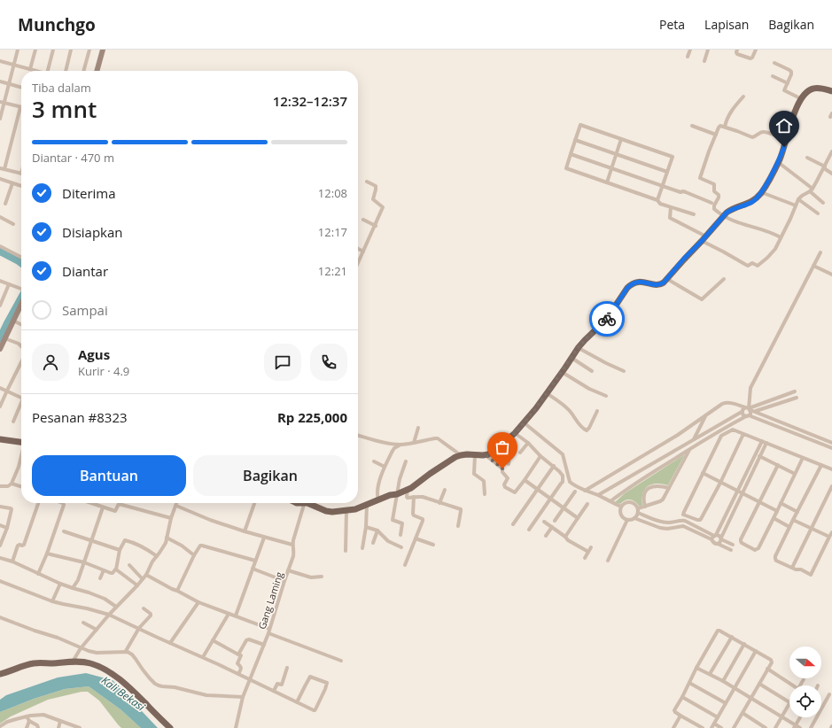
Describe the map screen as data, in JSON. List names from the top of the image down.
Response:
{
  "streets": {
    "street": ["Gang Laming"]
  },
  "water": ["Kali Bekasi"],
  "north": "right",
  "page": {
    "header": "Munchgo",
    "nav": ["Peta", "Lapisan", "Bagikan"],
    "heading": ["3 mnt", "Tiba dalam", "12:32–12:37"],
    "panel": [
      "Agus",
      "Kurir · 4.9",
      "Pesanan #8323",
      "Rp 225,000"
    ],
    "bar": "Diantar · 470 m",
    "list": [
      ["Diterima", "12:08"],
      ["Disiapkan", "12:17"],
      ["Diantar", "12:21"],
      "Sampai"
    ],
    "buttons": ["Bantuan", "Bagikan"]
  }
}
